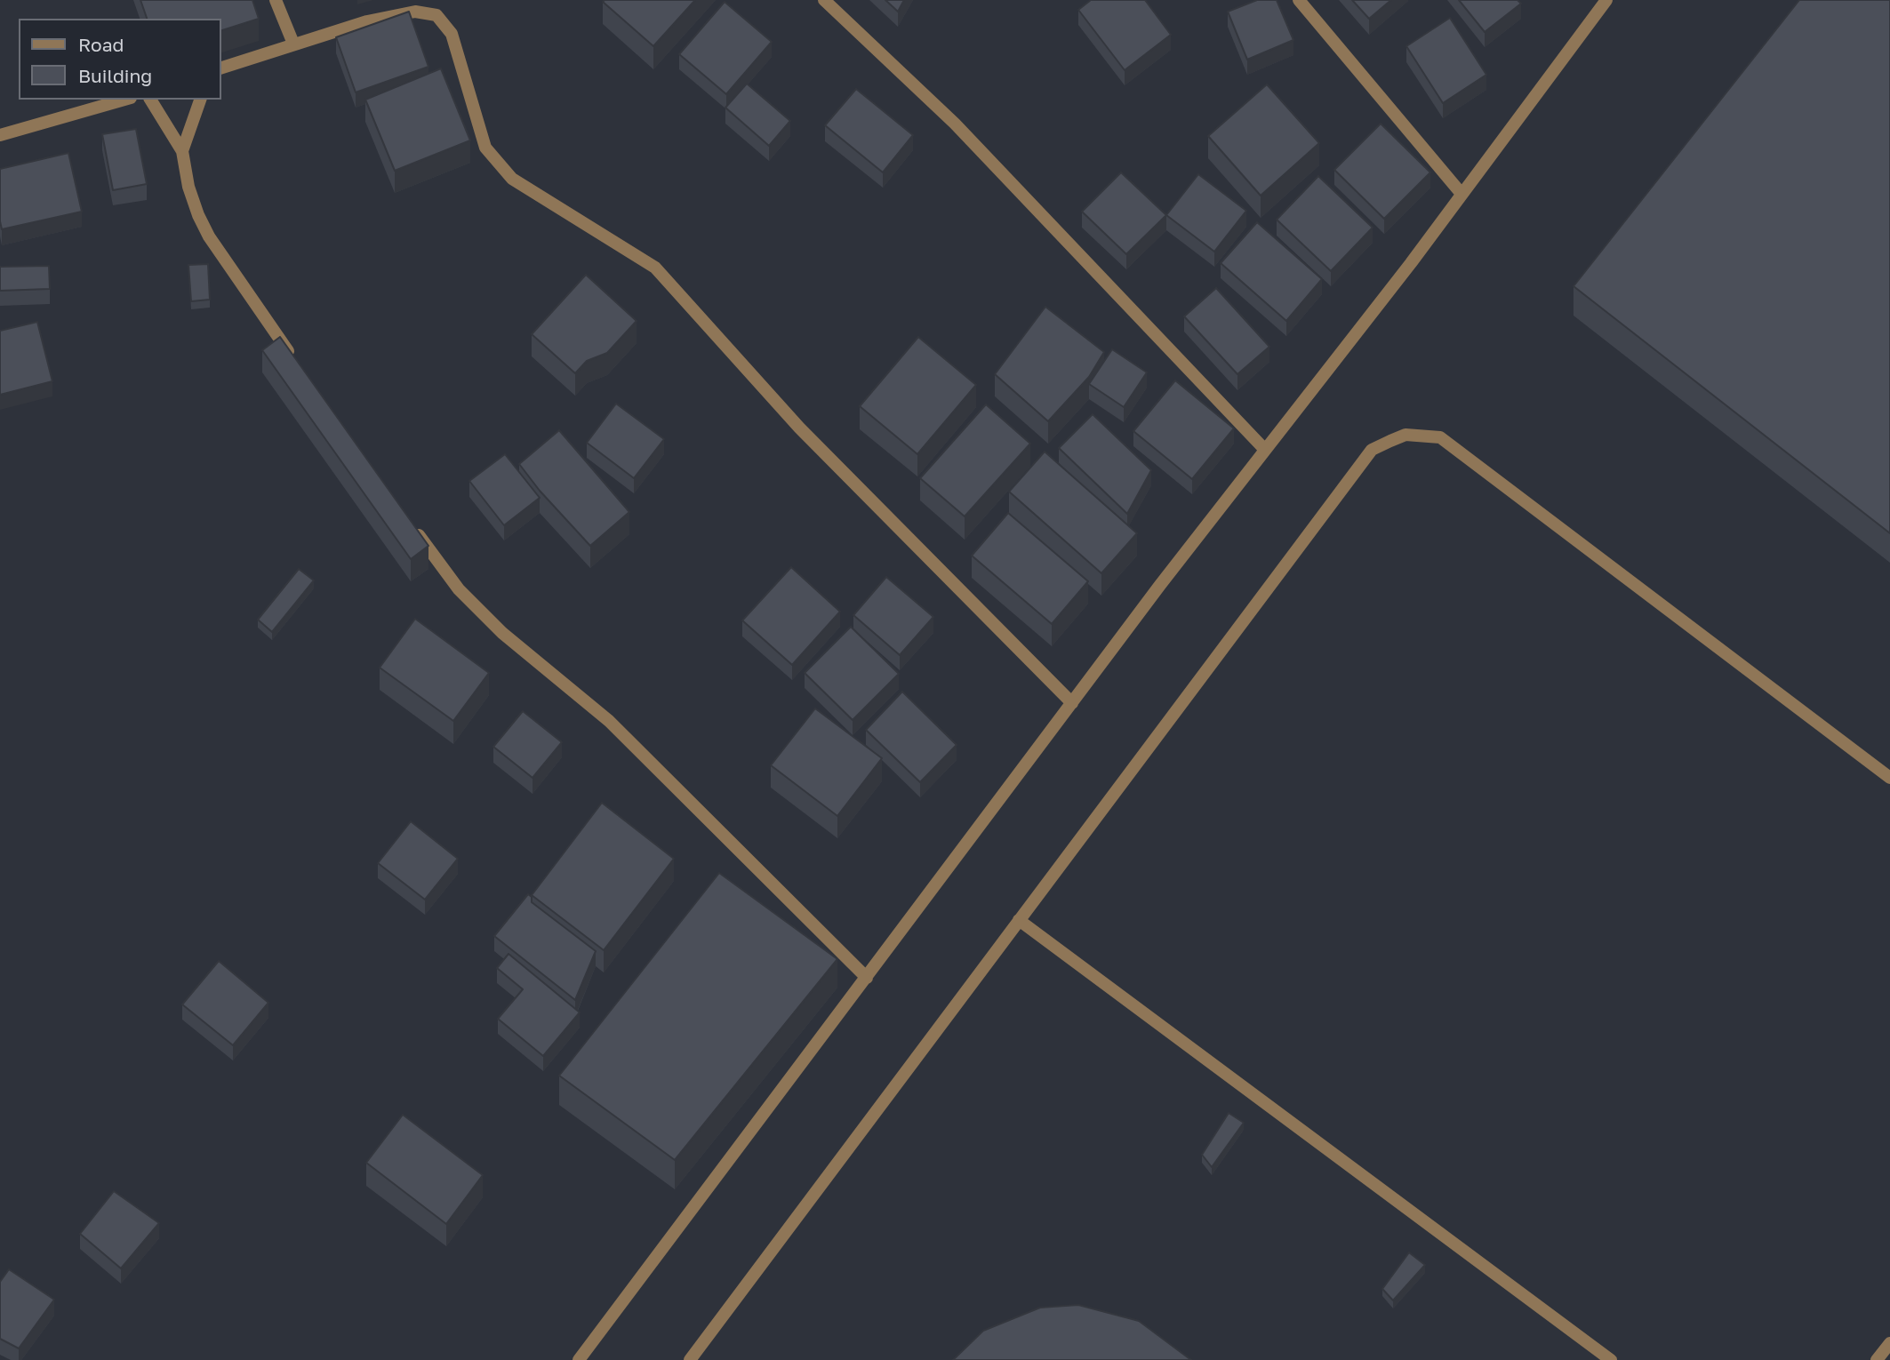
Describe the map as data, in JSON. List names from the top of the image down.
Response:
{
  "legend": ["Road", "Building"]
}
